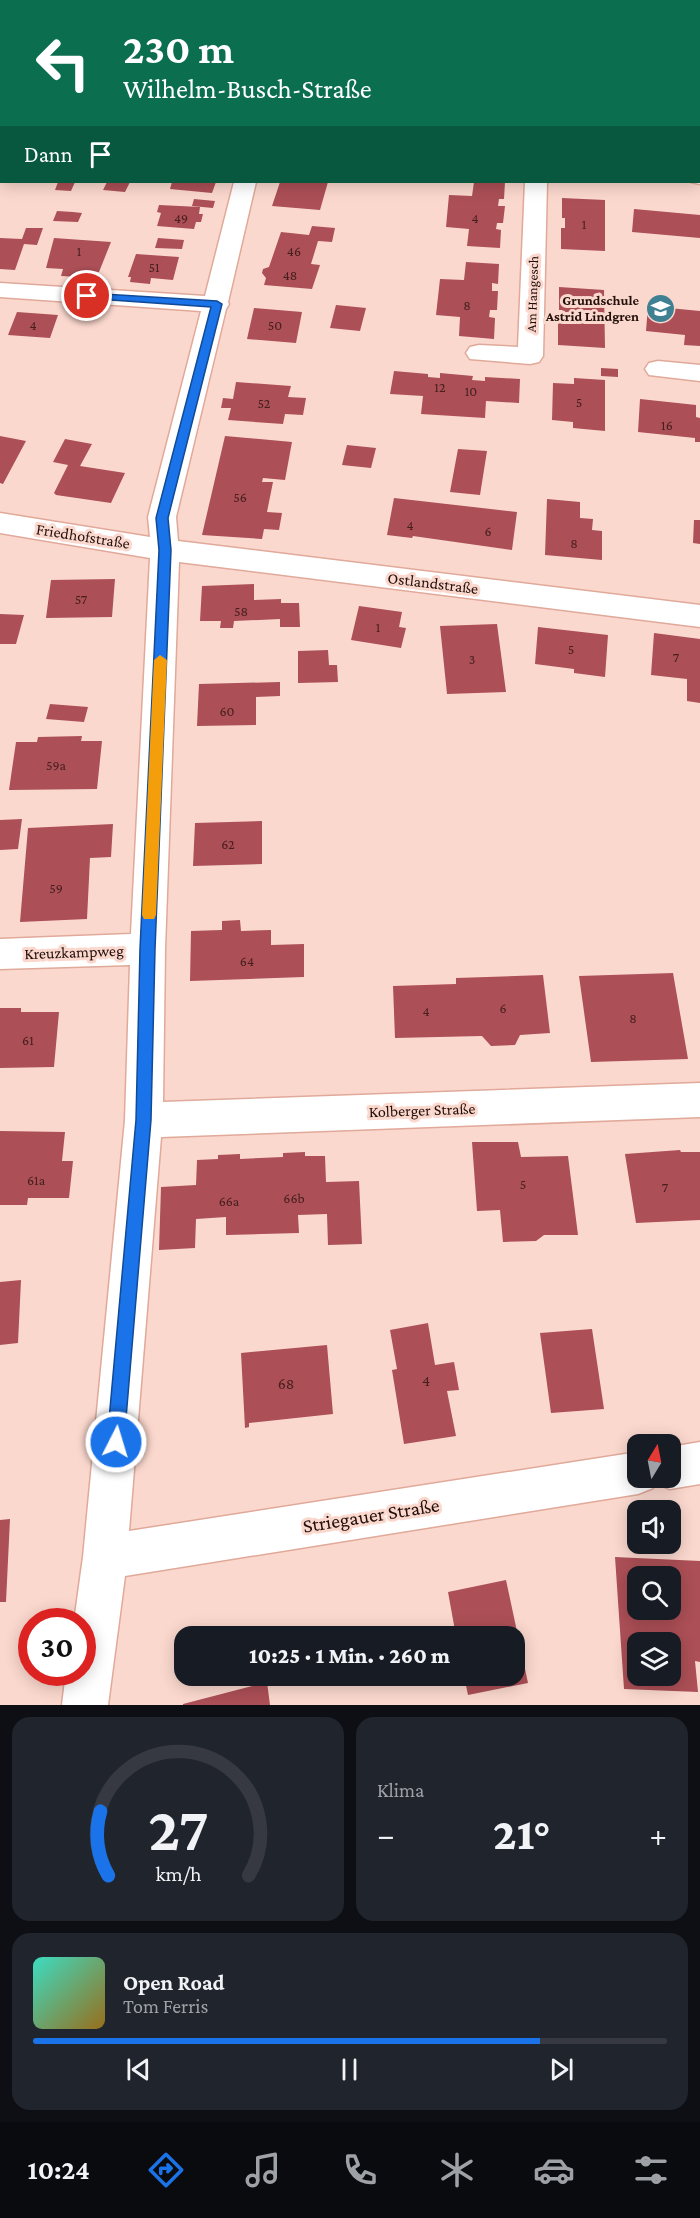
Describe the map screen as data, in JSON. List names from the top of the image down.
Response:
{
  "streets": {
    "street": [
      "Am Hangesch",
      "Friedhofstraße",
      "Ostlandstraße",
      "Kreuzkampweg",
      "Kolberger Straße",
      "Striegauer Straße"
    ]
  },
  "crossings": [
    ["Friedhofstraße", "Ostlandstraße"]
  ],
  "places": {
    "school or university": ["Grundschule Astrid Lindgren"]
  },
  "house_numbers": [
    "49",
    "4",
    "1",
    "1",
    "46",
    "51",
    "48",
    "8",
    "4",
    "50",
    "12",
    "10",
    "5",
    "52",
    "16",
    "56",
    "4",
    "6",
    "8",
    "57",
    "58",
    "1",
    "5",
    "7",
    "3",
    "60",
    "59a",
    "62",
    "59",
    "64",
    "6",
    "4",
    "8",
    "61",
    "61a",
    "5",
    "7",
    "66b",
    "66a",
    "4",
    "68"
  ],
  "north": "top",
  "page": {
    "turn": ["230 m", "Wilhelm-Busch-Straße"],
    "then": "Dann",
    "limit": "30",
    "trip": "10:25 · 1 Min. · 260 m",
    "tile": "Klima",
    "heat": ["−", "21°", "+"],
    "song": ["Open Road", "Tom Ferris"],
    "tabs": "10:24",
    "gauge": ["27", "km/h"]
  }
}
